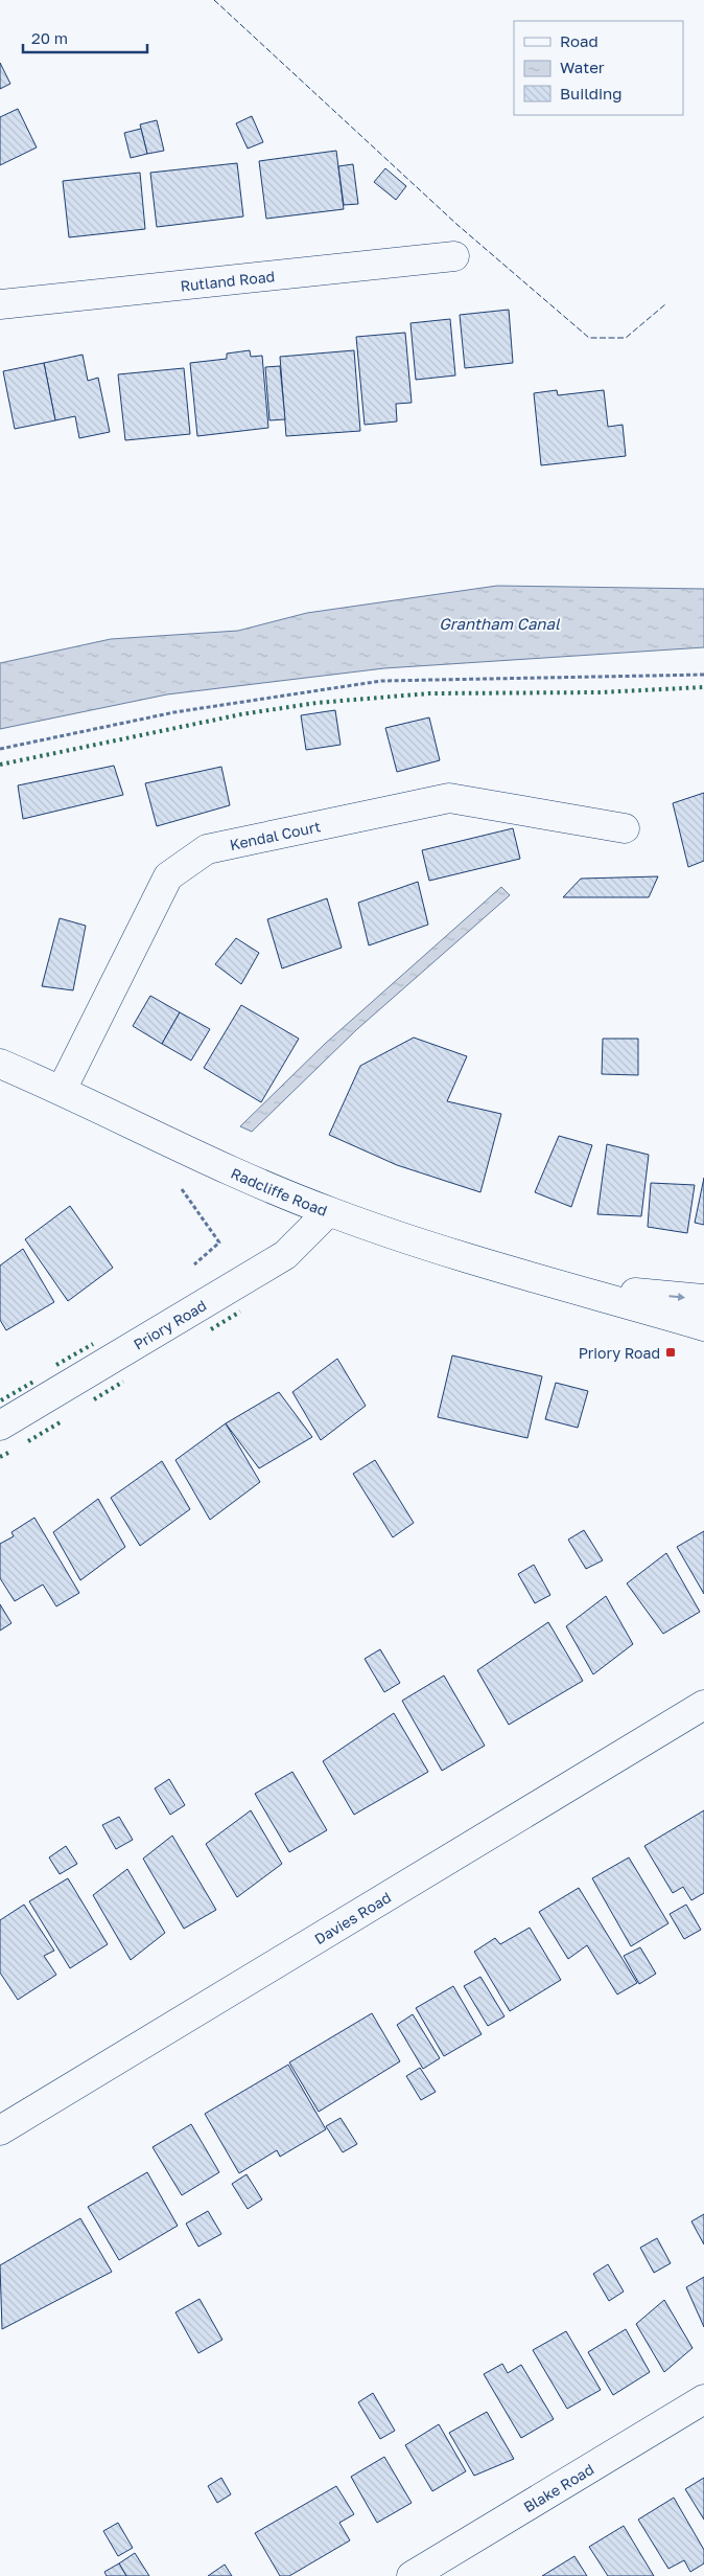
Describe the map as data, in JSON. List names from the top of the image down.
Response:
{
  "streets": {
    "main road": [
      "Rutland Road",
      "Kendal Court",
      "Radcliffe Road",
      "Priory Road",
      "Davies Road",
      "Blake Road"
    ]
  },
  "crossings": [
    ["Kendal Court", "Radcliffe Road"],
    ["Radcliffe Road", "Priory Road"]
  ],
  "water": ["Grantham Canal"],
  "places": {
    "transit": ["Priory Road"]
  },
  "legend": ["Road", "Water", "Building"],
  "scale_bar": "20 m"
}
